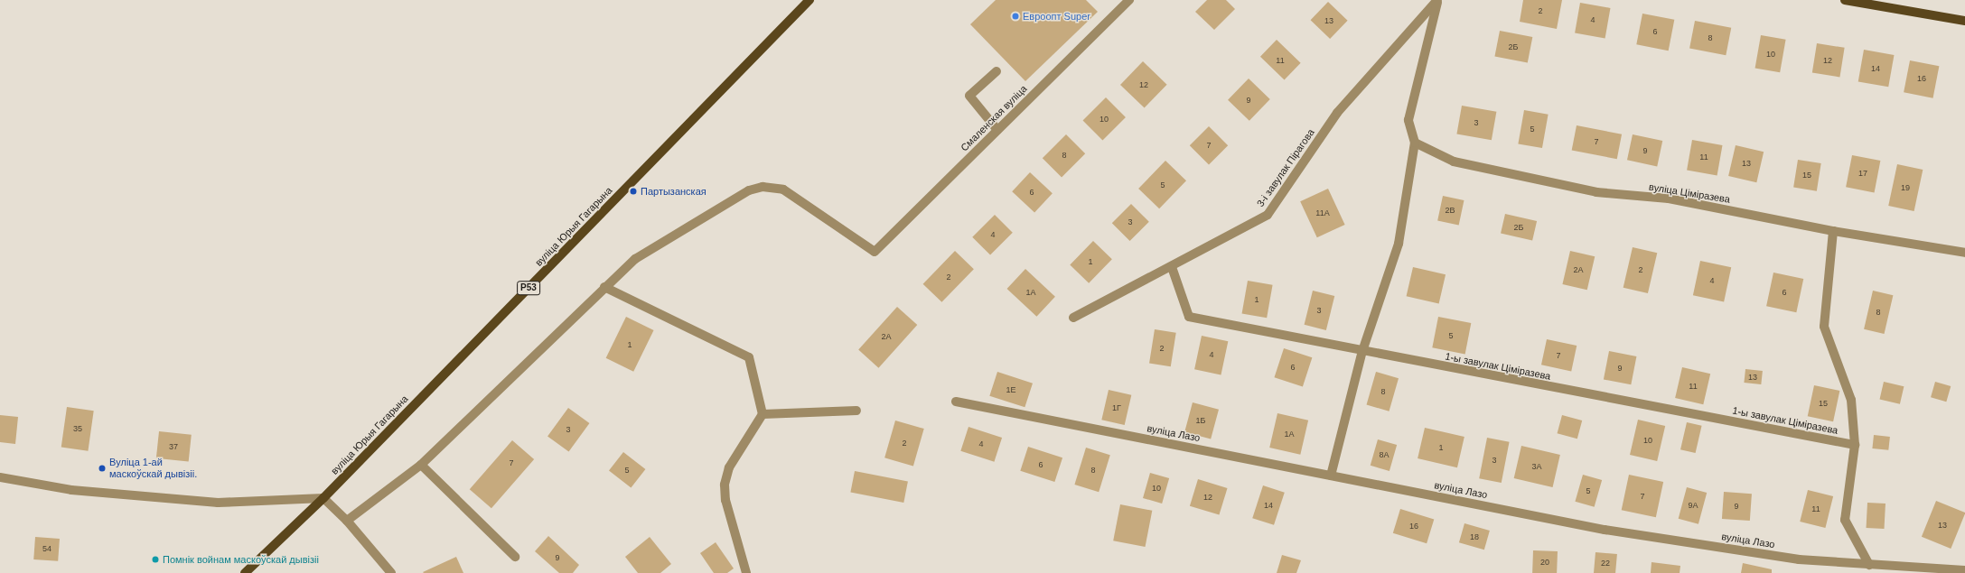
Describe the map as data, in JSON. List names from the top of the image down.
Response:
{
  "streets": {
    "main road": ["вуліца Юрыя Гагарына", "Р53"],
    "street": [
      "Смаленская вуліца",
      "3-і завулак Пірагова",
      "вуліца Ціміразева",
      "1-ы завулак Ціміразева",
      "вуліца Лазо"
    ]
  },
  "crossings": [
    ["3-і завулак Пірагова", "1-ы завулак Ціміразева"]
  ],
  "places": [
    "Евроопт Super",
    "Партызанская",
    "Вуліца 1-ай маскоўскай дывізіі.",
    "Помнік войнам маскоўскай дывізіі"
  ],
  "house_numbers": [
    "2",
    "4",
    "13",
    "6",
    "8",
    "2Б",
    "10",
    "11",
    "12",
    "14",
    "16",
    "12",
    "9",
    "10",
    "3",
    "5",
    "7",
    "7",
    "9",
    "8",
    "11",
    "13",
    "17",
    "15",
    "5",
    "19",
    "6",
    "2В",
    "11А",
    "3",
    "2Б",
    "4",
    "1",
    "2А",
    "2",
    "2",
    "4",
    "1А",
    "6",
    "1",
    "3",
    "8",
    "5",
    "2А",
    "1",
    "2",
    "4",
    "7",
    "6",
    "9",
    "13",
    "11",
    "1Е",
    "8",
    "15",
    "1Г",
    "1Б",
    "35",
    "3",
    "1А",
    "10",
    "2",
    "4",
    "37",
    "1",
    "8А",
    "3",
    "7",
    "6",
    "3А",
    "5",
    "8",
    "10",
    "5",
    "7",
    "12",
    "14",
    "9А",
    "9",
    "11",
    "13",
    "16",
    "18",
    "54",
    "9",
    "20",
    "22"
  ]
}
